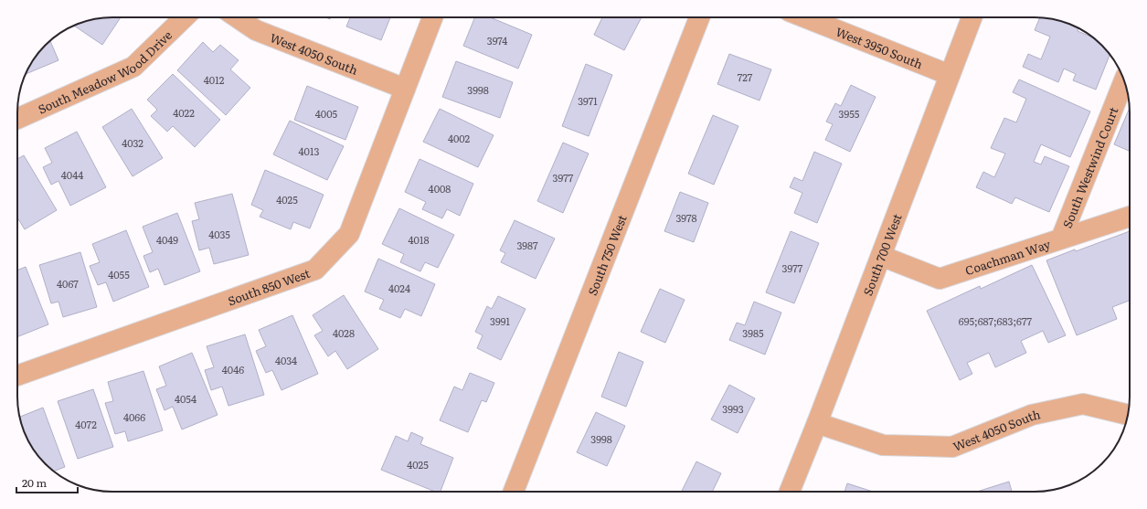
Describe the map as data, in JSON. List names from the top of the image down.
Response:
{
  "streets": {
    "street": [
      "West 3950 South",
      "West 4050 South",
      "South Meadow Wood Drive",
      "South Westwind Court",
      "South 750 West",
      "South 700 West",
      "Coachman Way",
      "South 850 West"
    ]
  },
  "crossings": [
    ["West 3950 South", "South 700 West"],
    ["West 4050 South", "South 700 West"],
    ["West 4050 South", "South 850 West"],
    ["South Westwind Court", "Coachman Way"],
    ["South 700 West", "Coachman Way"]
  ],
  "house_numbers": [
    "3974",
    "727",
    "4012",
    "3998",
    "3971",
    "4022",
    "4005",
    "3955",
    "4002",
    "4032",
    "4013",
    "4044",
    "3977",
    "4008",
    "4025",
    "3978",
    "4035",
    "4049",
    "4018",
    "3987",
    "3977",
    "4055",
    "4067",
    "4024",
    "3991",
    "695;687;683;677",
    "4028",
    "3985",
    "4034",
    "4046",
    "4054",
    "3993",
    "4066",
    "4072",
    "3998",
    "4025"
  ],
  "scale_bar": "20 m"
}
